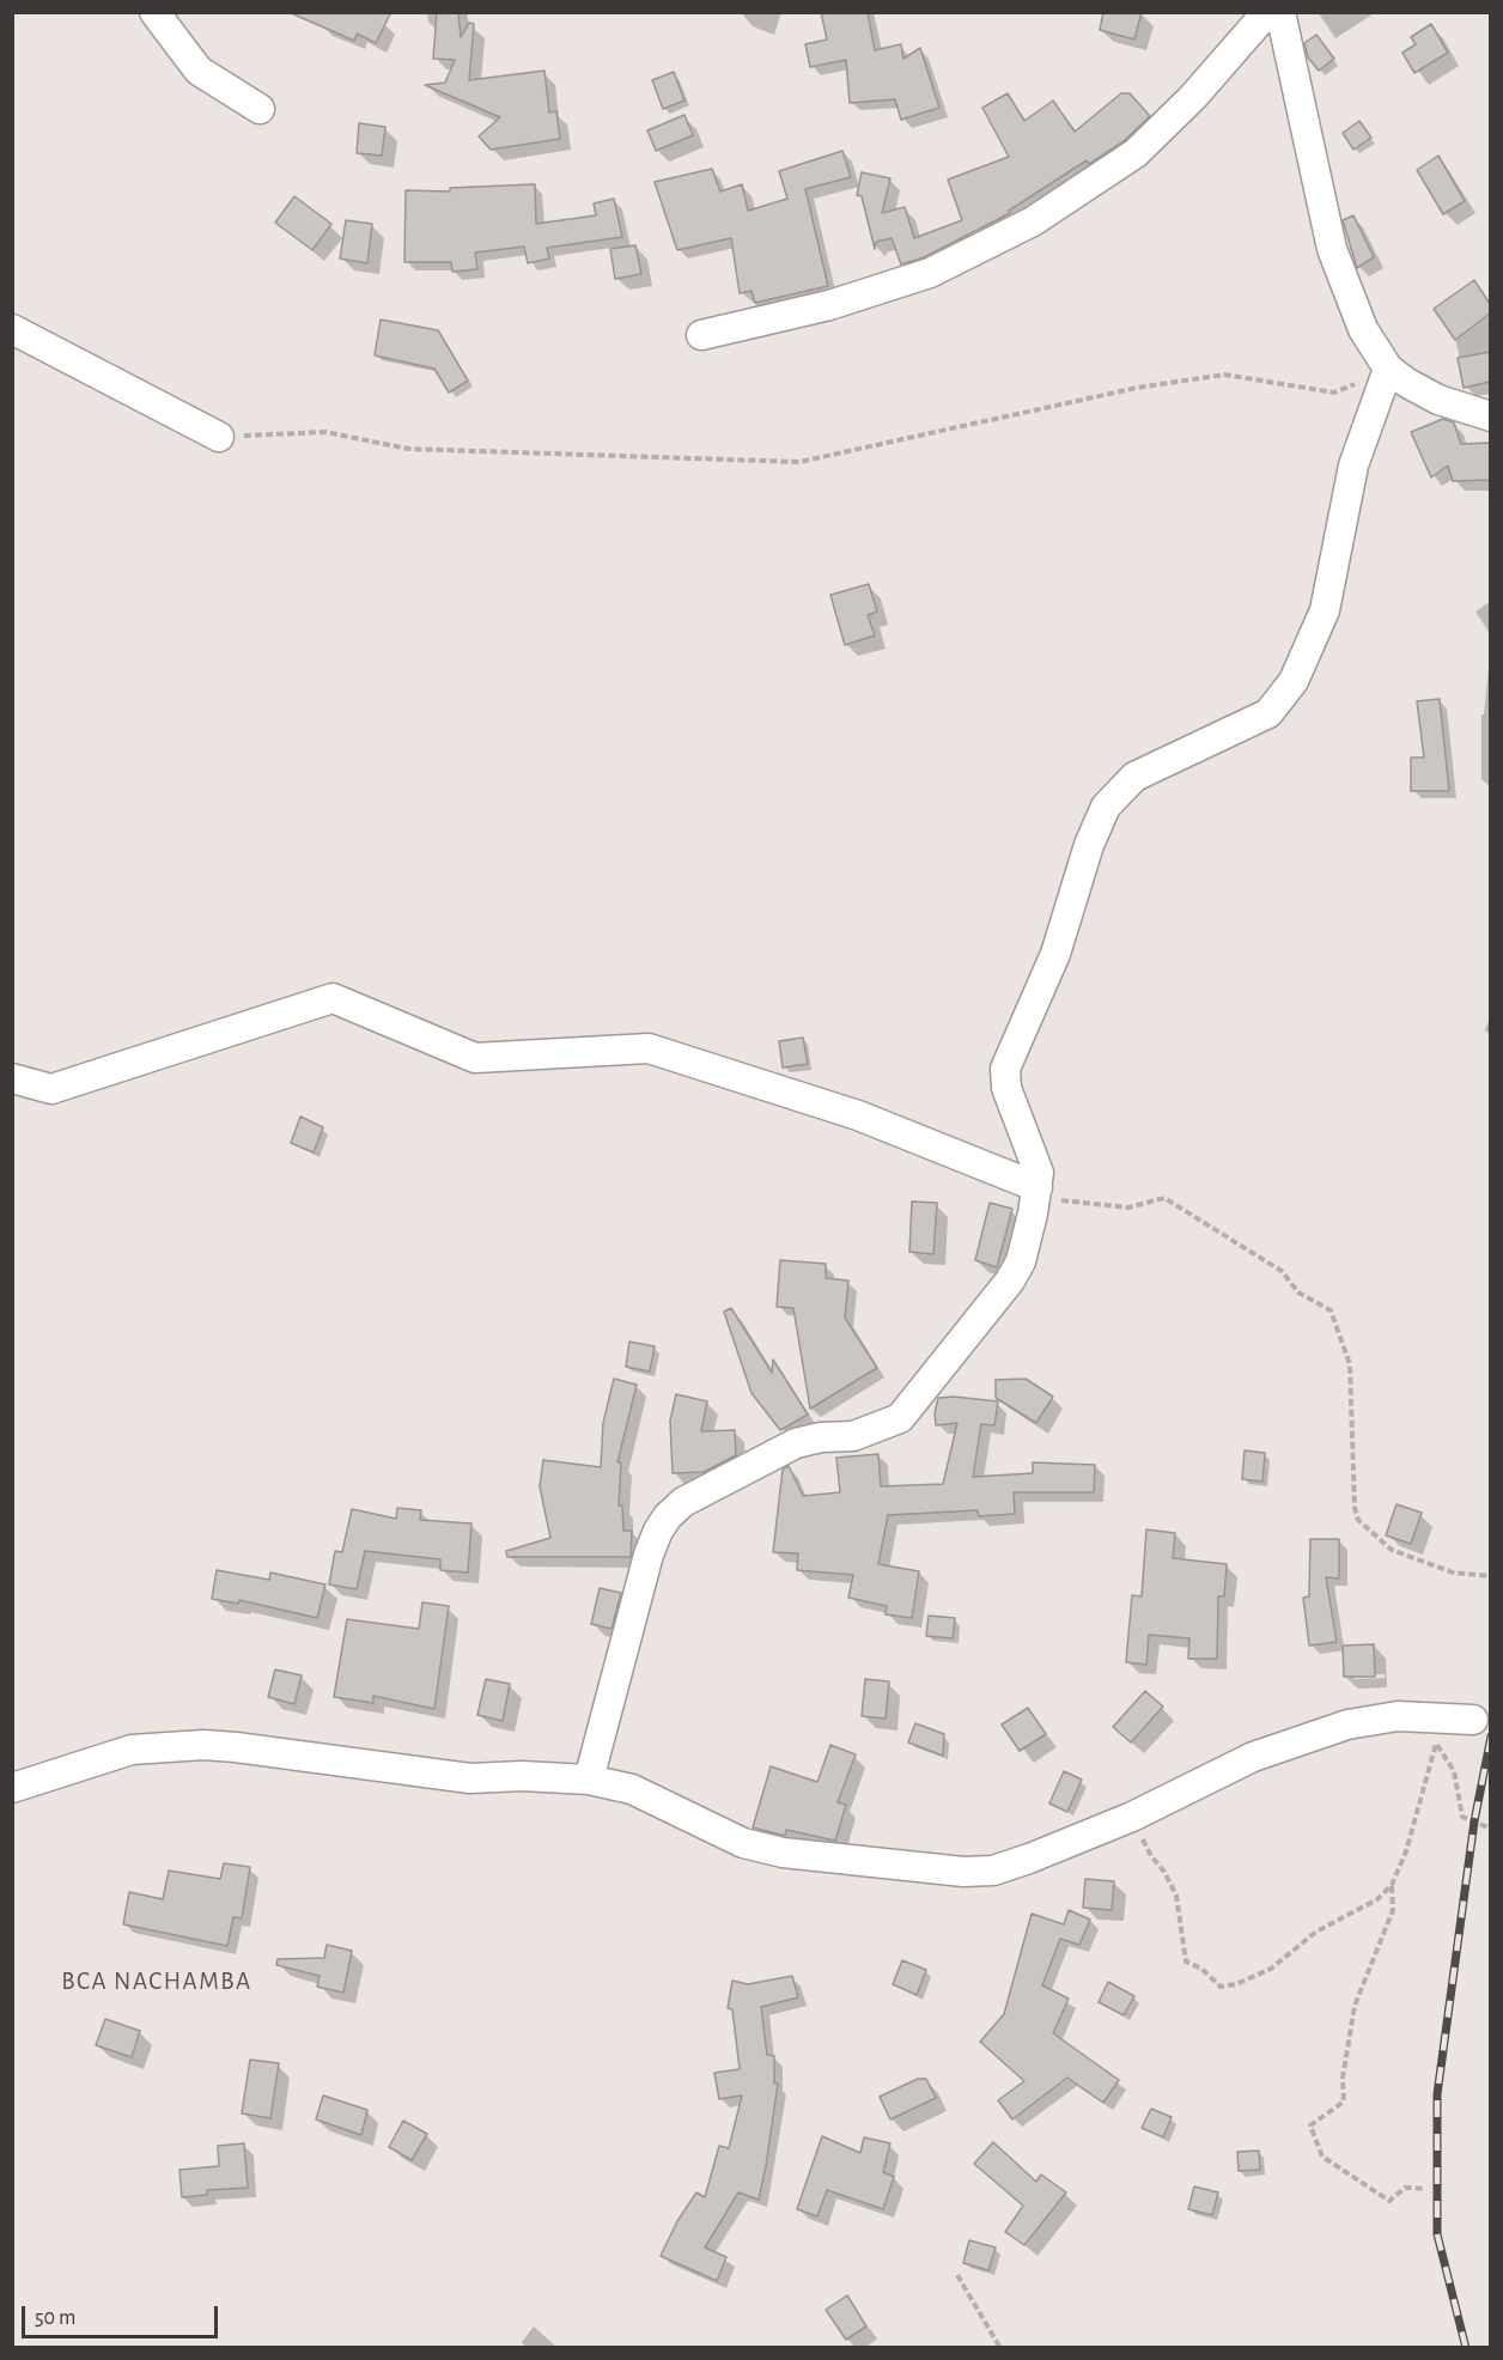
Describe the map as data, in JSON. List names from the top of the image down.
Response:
{
  "districts": ["BCA NACHAMBA"],
  "scale_bar": "50 m"
}
